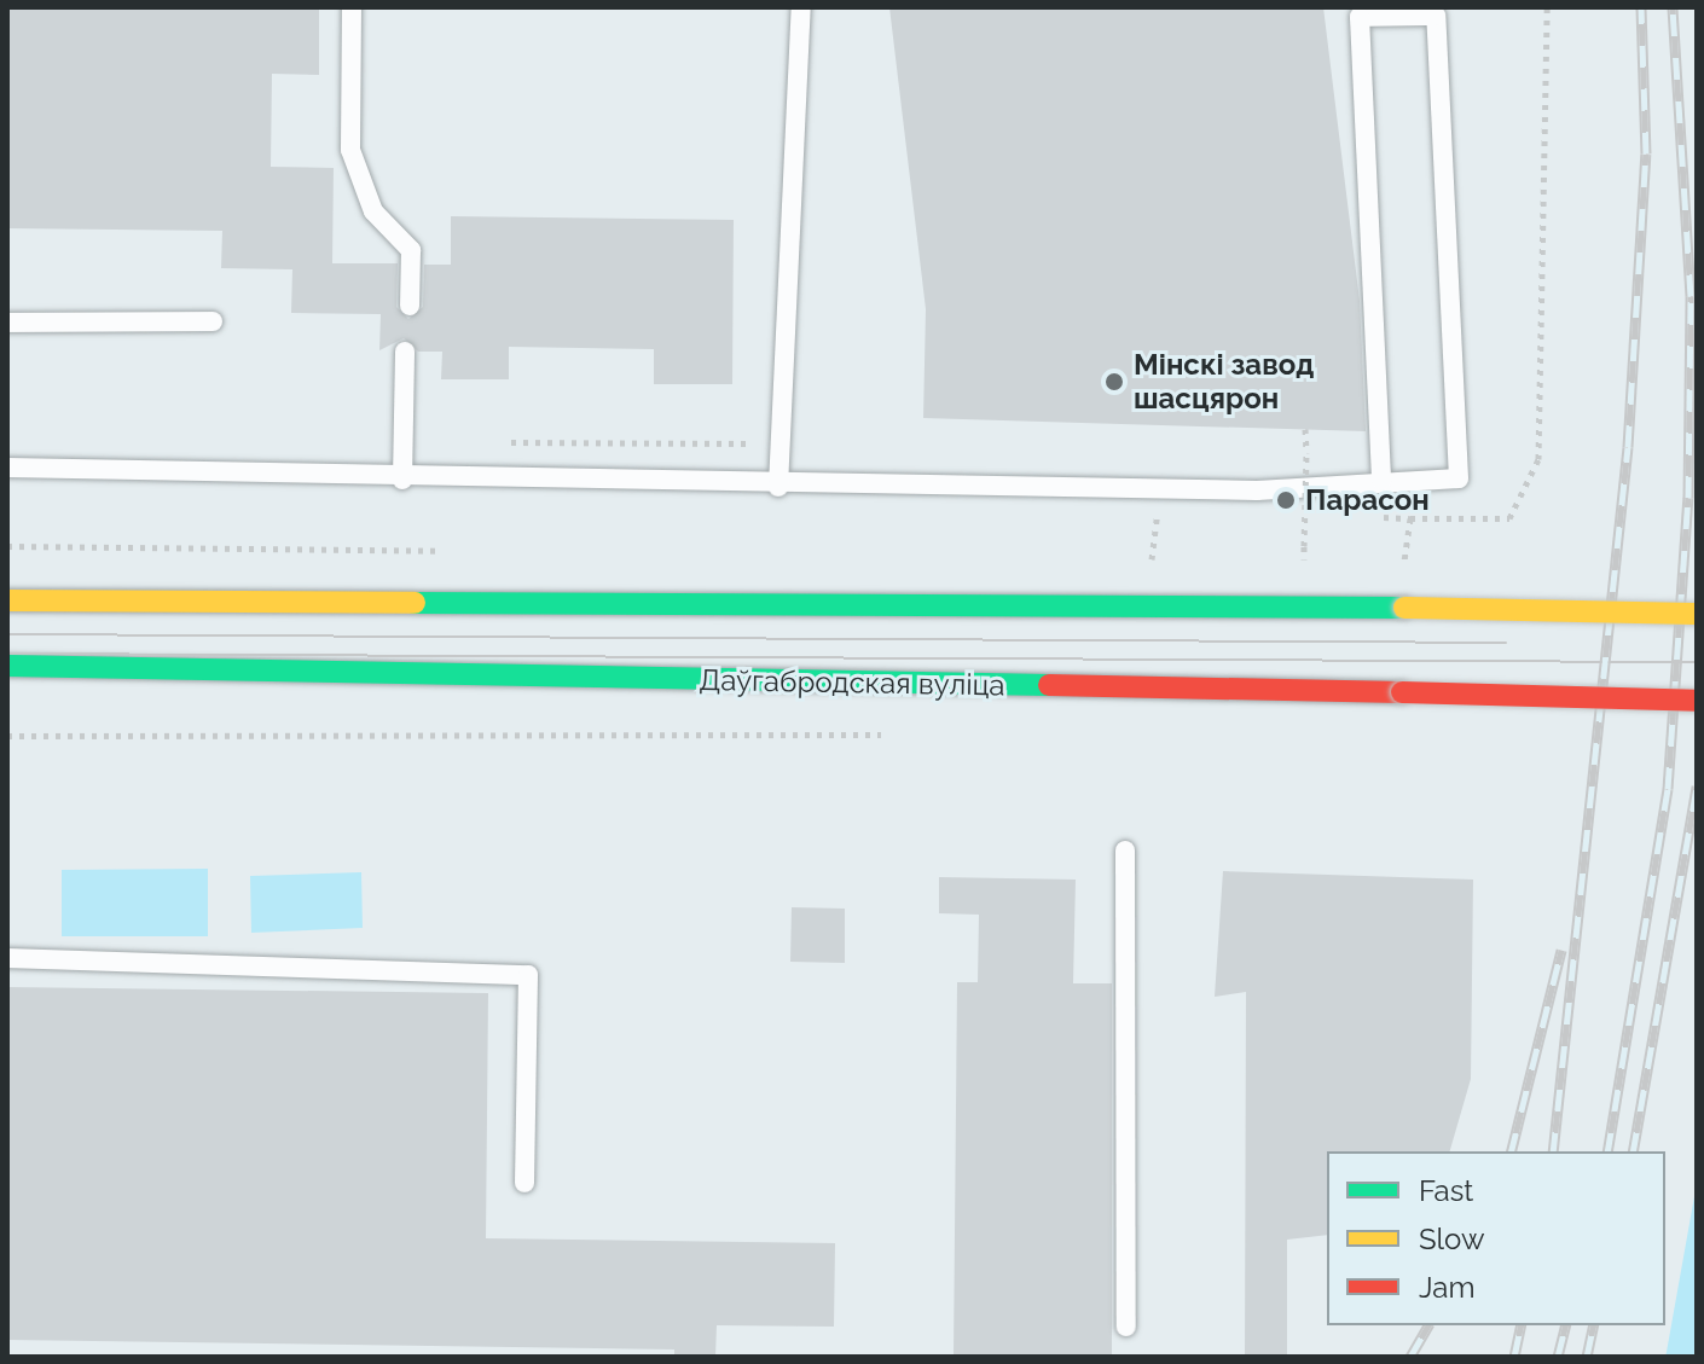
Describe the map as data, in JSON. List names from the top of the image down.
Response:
{
  "streets": {
    "main road": ["Даўгабродская вуліца"]
  },
  "places": ["Мінскі завод шасцярон", "Парасон"],
  "legend": ["Fast", "Slow", "Jam"]
}
